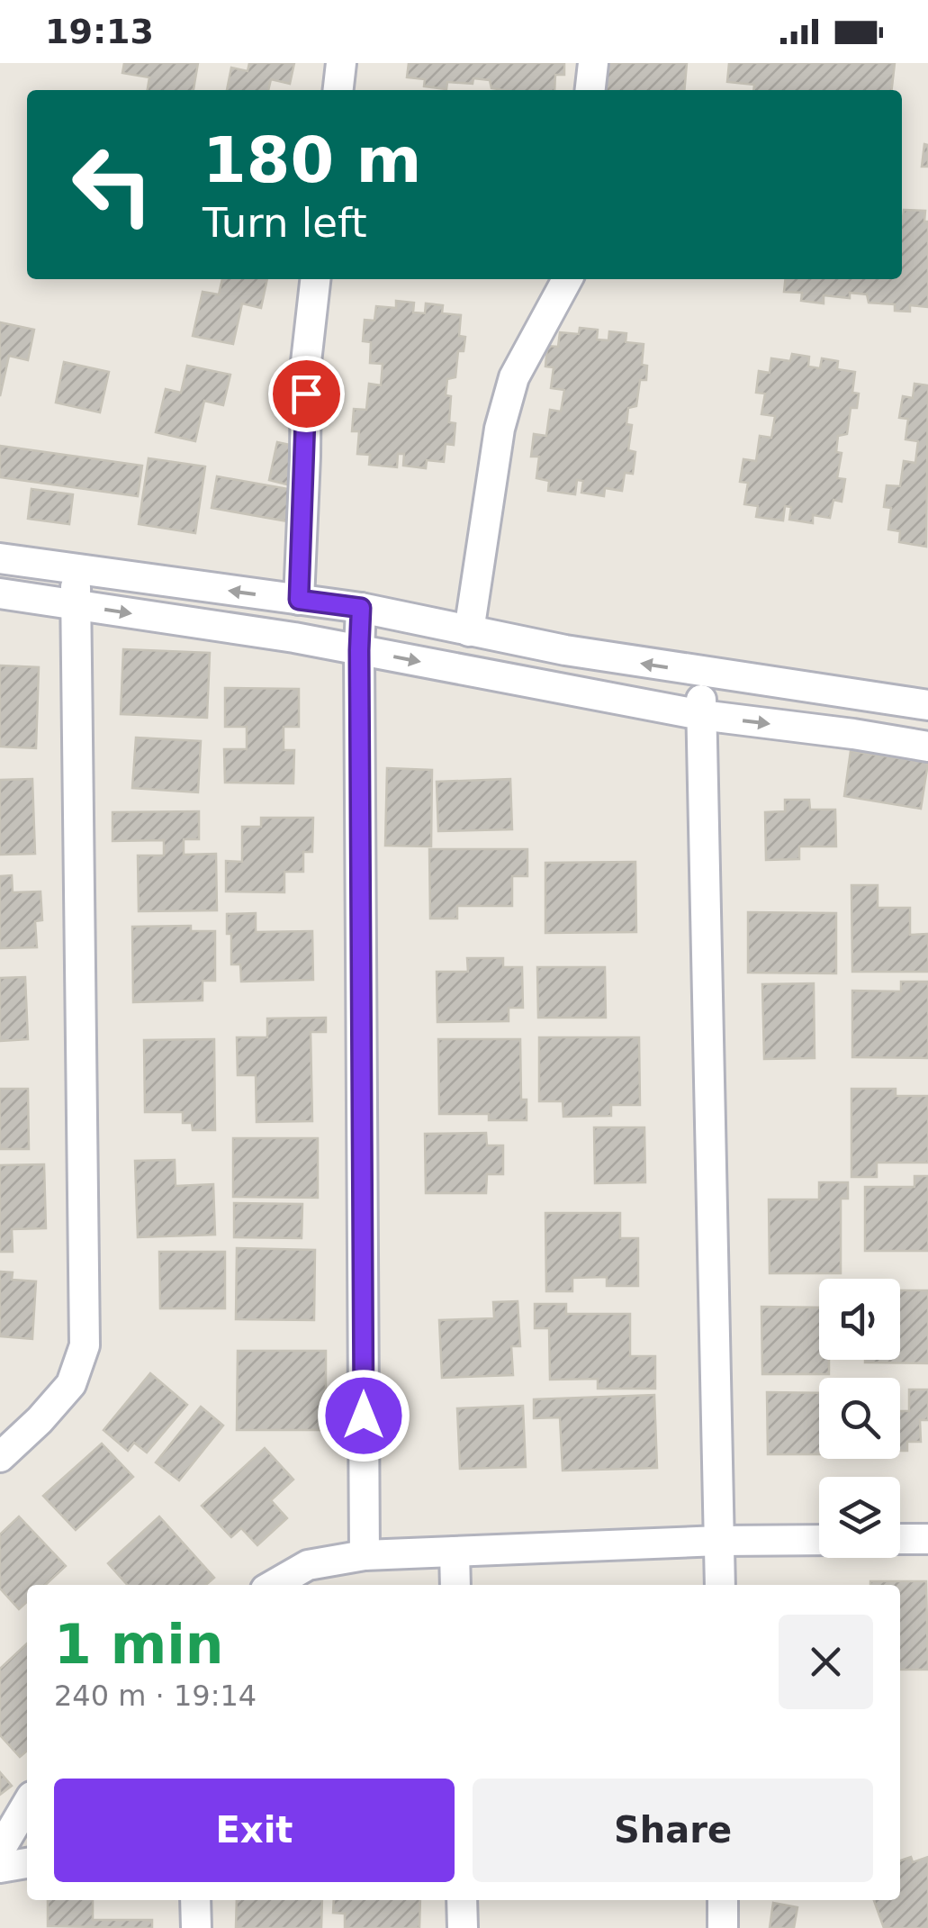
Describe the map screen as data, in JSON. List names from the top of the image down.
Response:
{
  "page": {
    "status": "19:13",
    "turn": ["180 m", "Turn left"],
    "heading": ["1 min", "240 m · 19:14"],
    "buttons": ["Exit", "Share"]
  }
}
